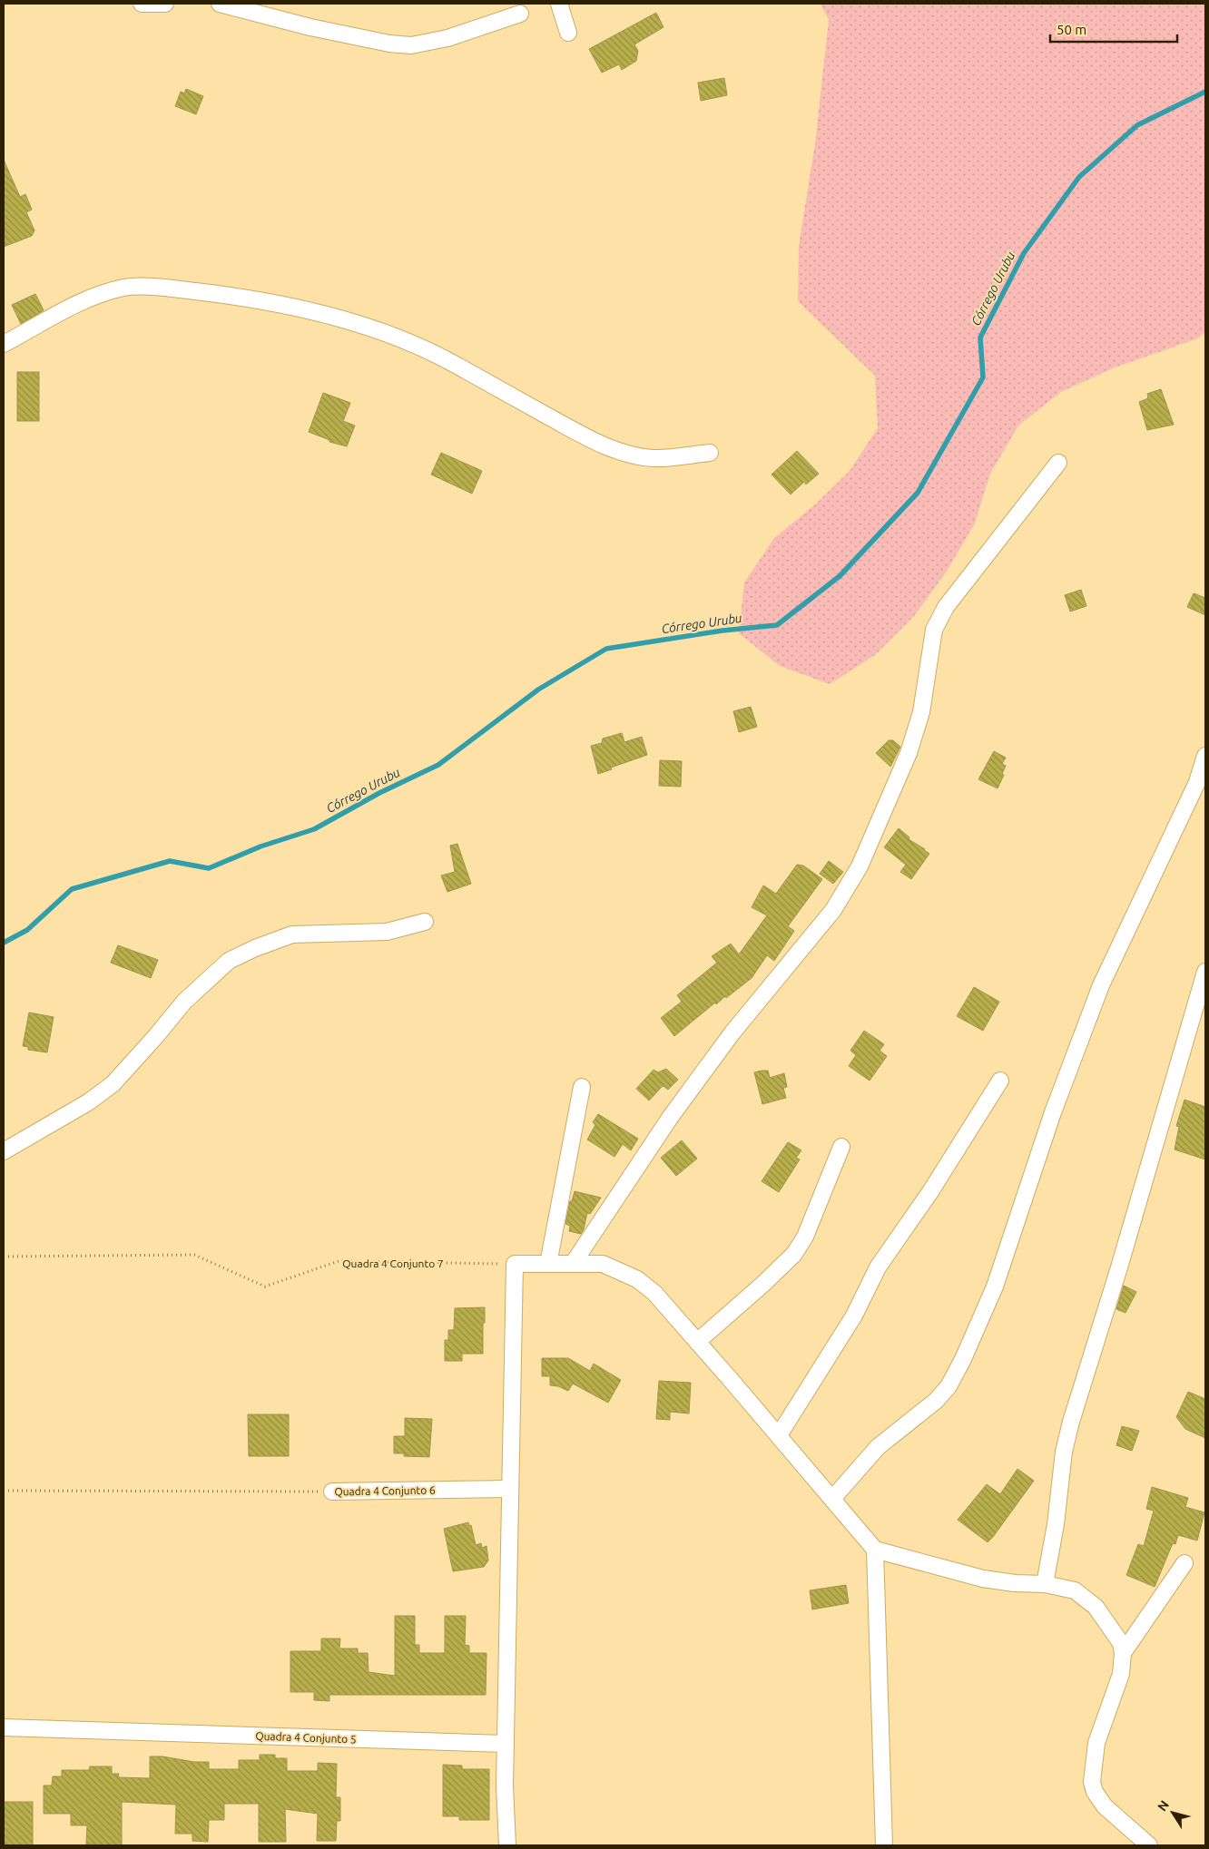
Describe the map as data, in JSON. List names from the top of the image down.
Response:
{
  "streets": {
    "street": ["Quadra 4 Conjunto 6", "Quadra 4 Conjunto 5"],
    "path": ["Quadra 4 Conjunto 7"]
  },
  "water": ["Córrego Urubu"],
  "scale_bar": "50 m",
  "north": "top left"
}
